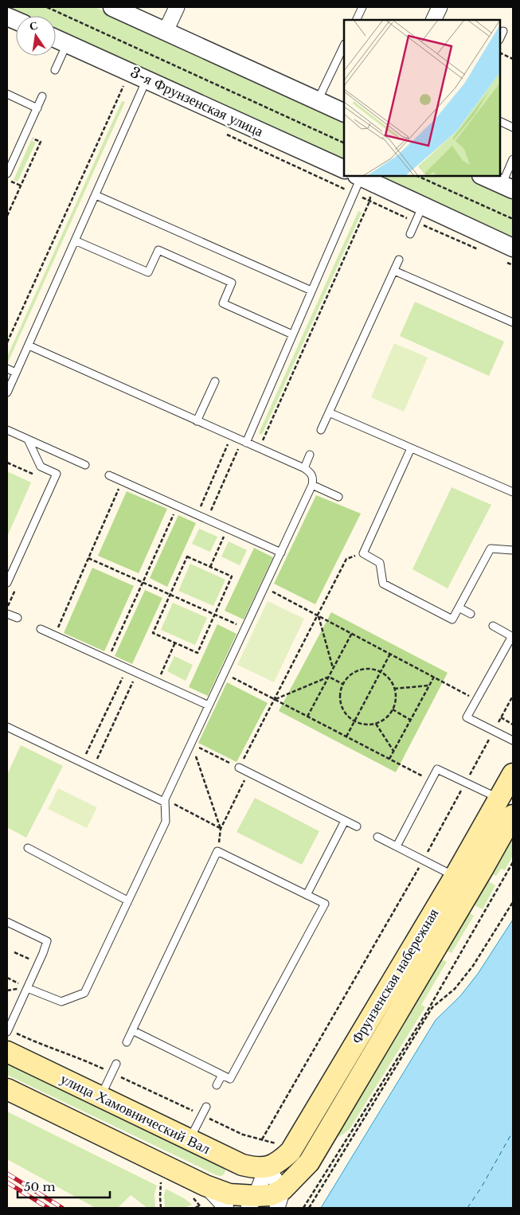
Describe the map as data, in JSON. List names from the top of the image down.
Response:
{
  "streets": {
    "main road": ["Фрунзенская набережная", "улица Хамовнический Вал"],
    "street": ["3-я Фрунзенская улица"]
  },
  "crossings": [
    ["Фрунзенская набережная", "улица Хамовнический Вал"]
  ],
  "scale_bar": "50 m",
  "north": "top"
}
